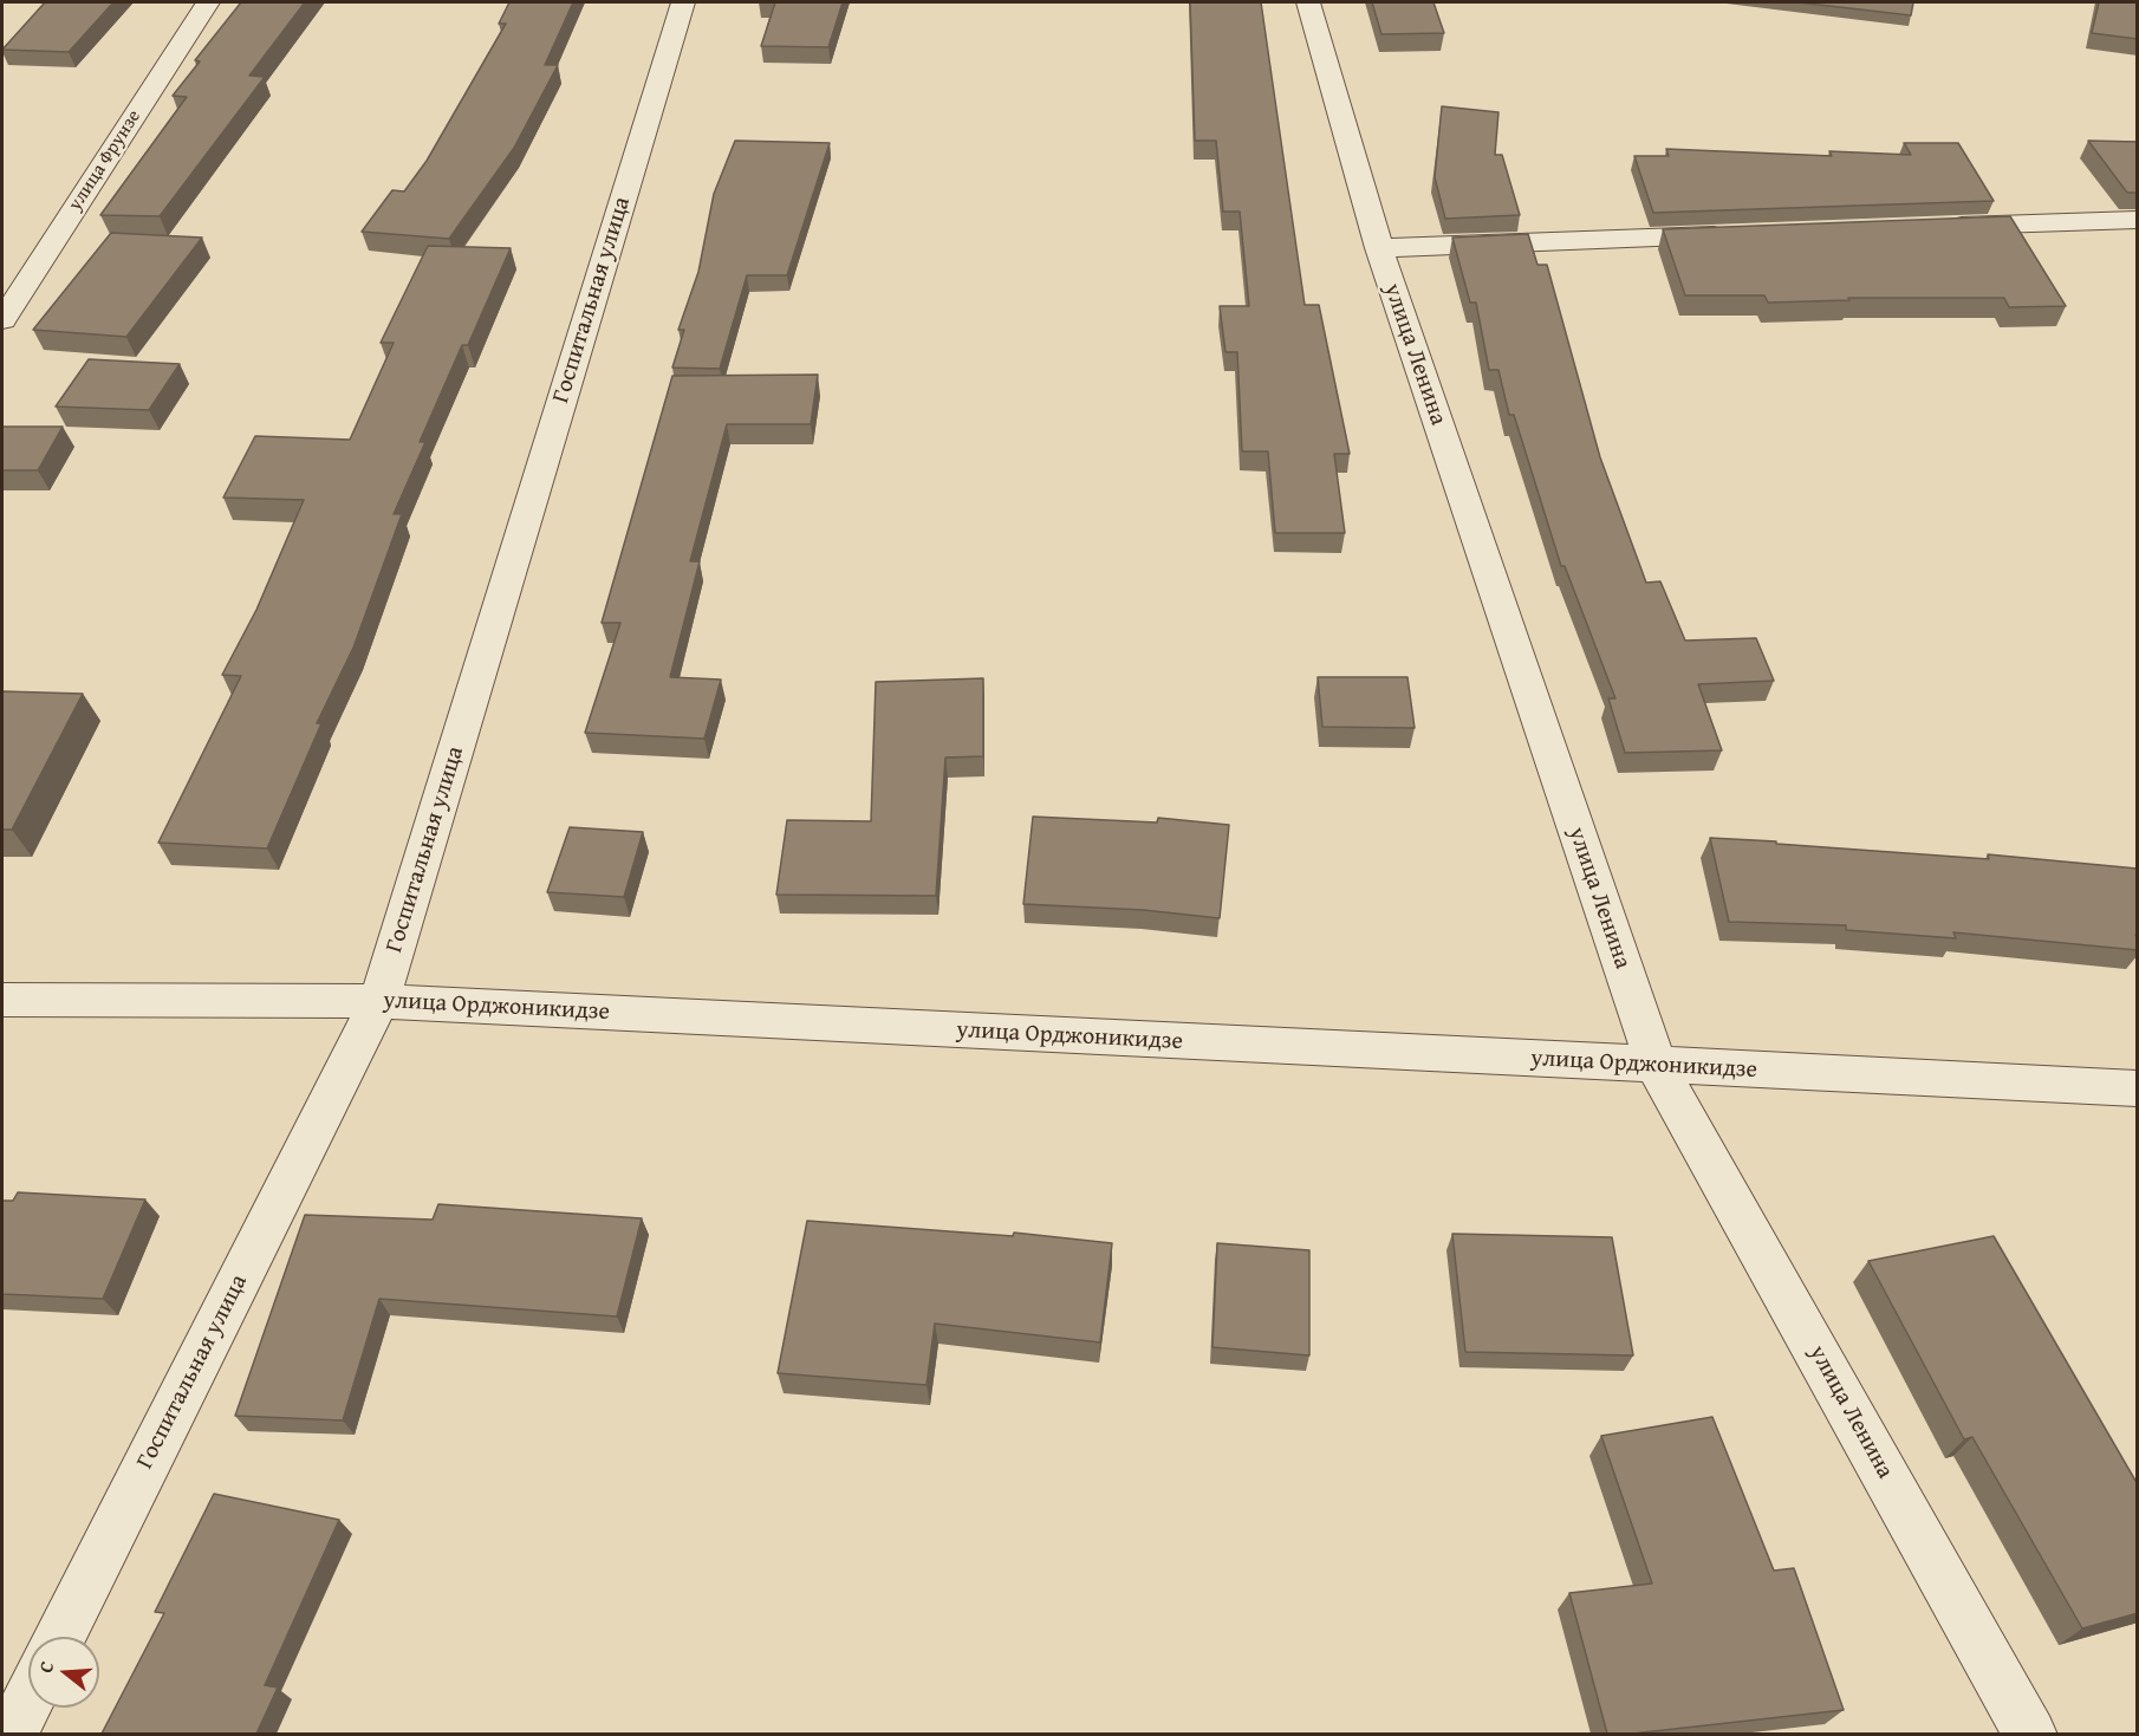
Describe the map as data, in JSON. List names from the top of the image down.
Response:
{
  "streets": {
    "street": [
      "улица Фрунзе",
      "Госпитальная улица",
      "улица Ленина",
      "улица Орджоникидзе"
    ]
  },
  "crossings": [
    ["Госпитальная улица", "улица Орджоникидзе"],
    ["улица Ленина", "улица Орджоникидзе"]
  ],
  "north": "left"
}
